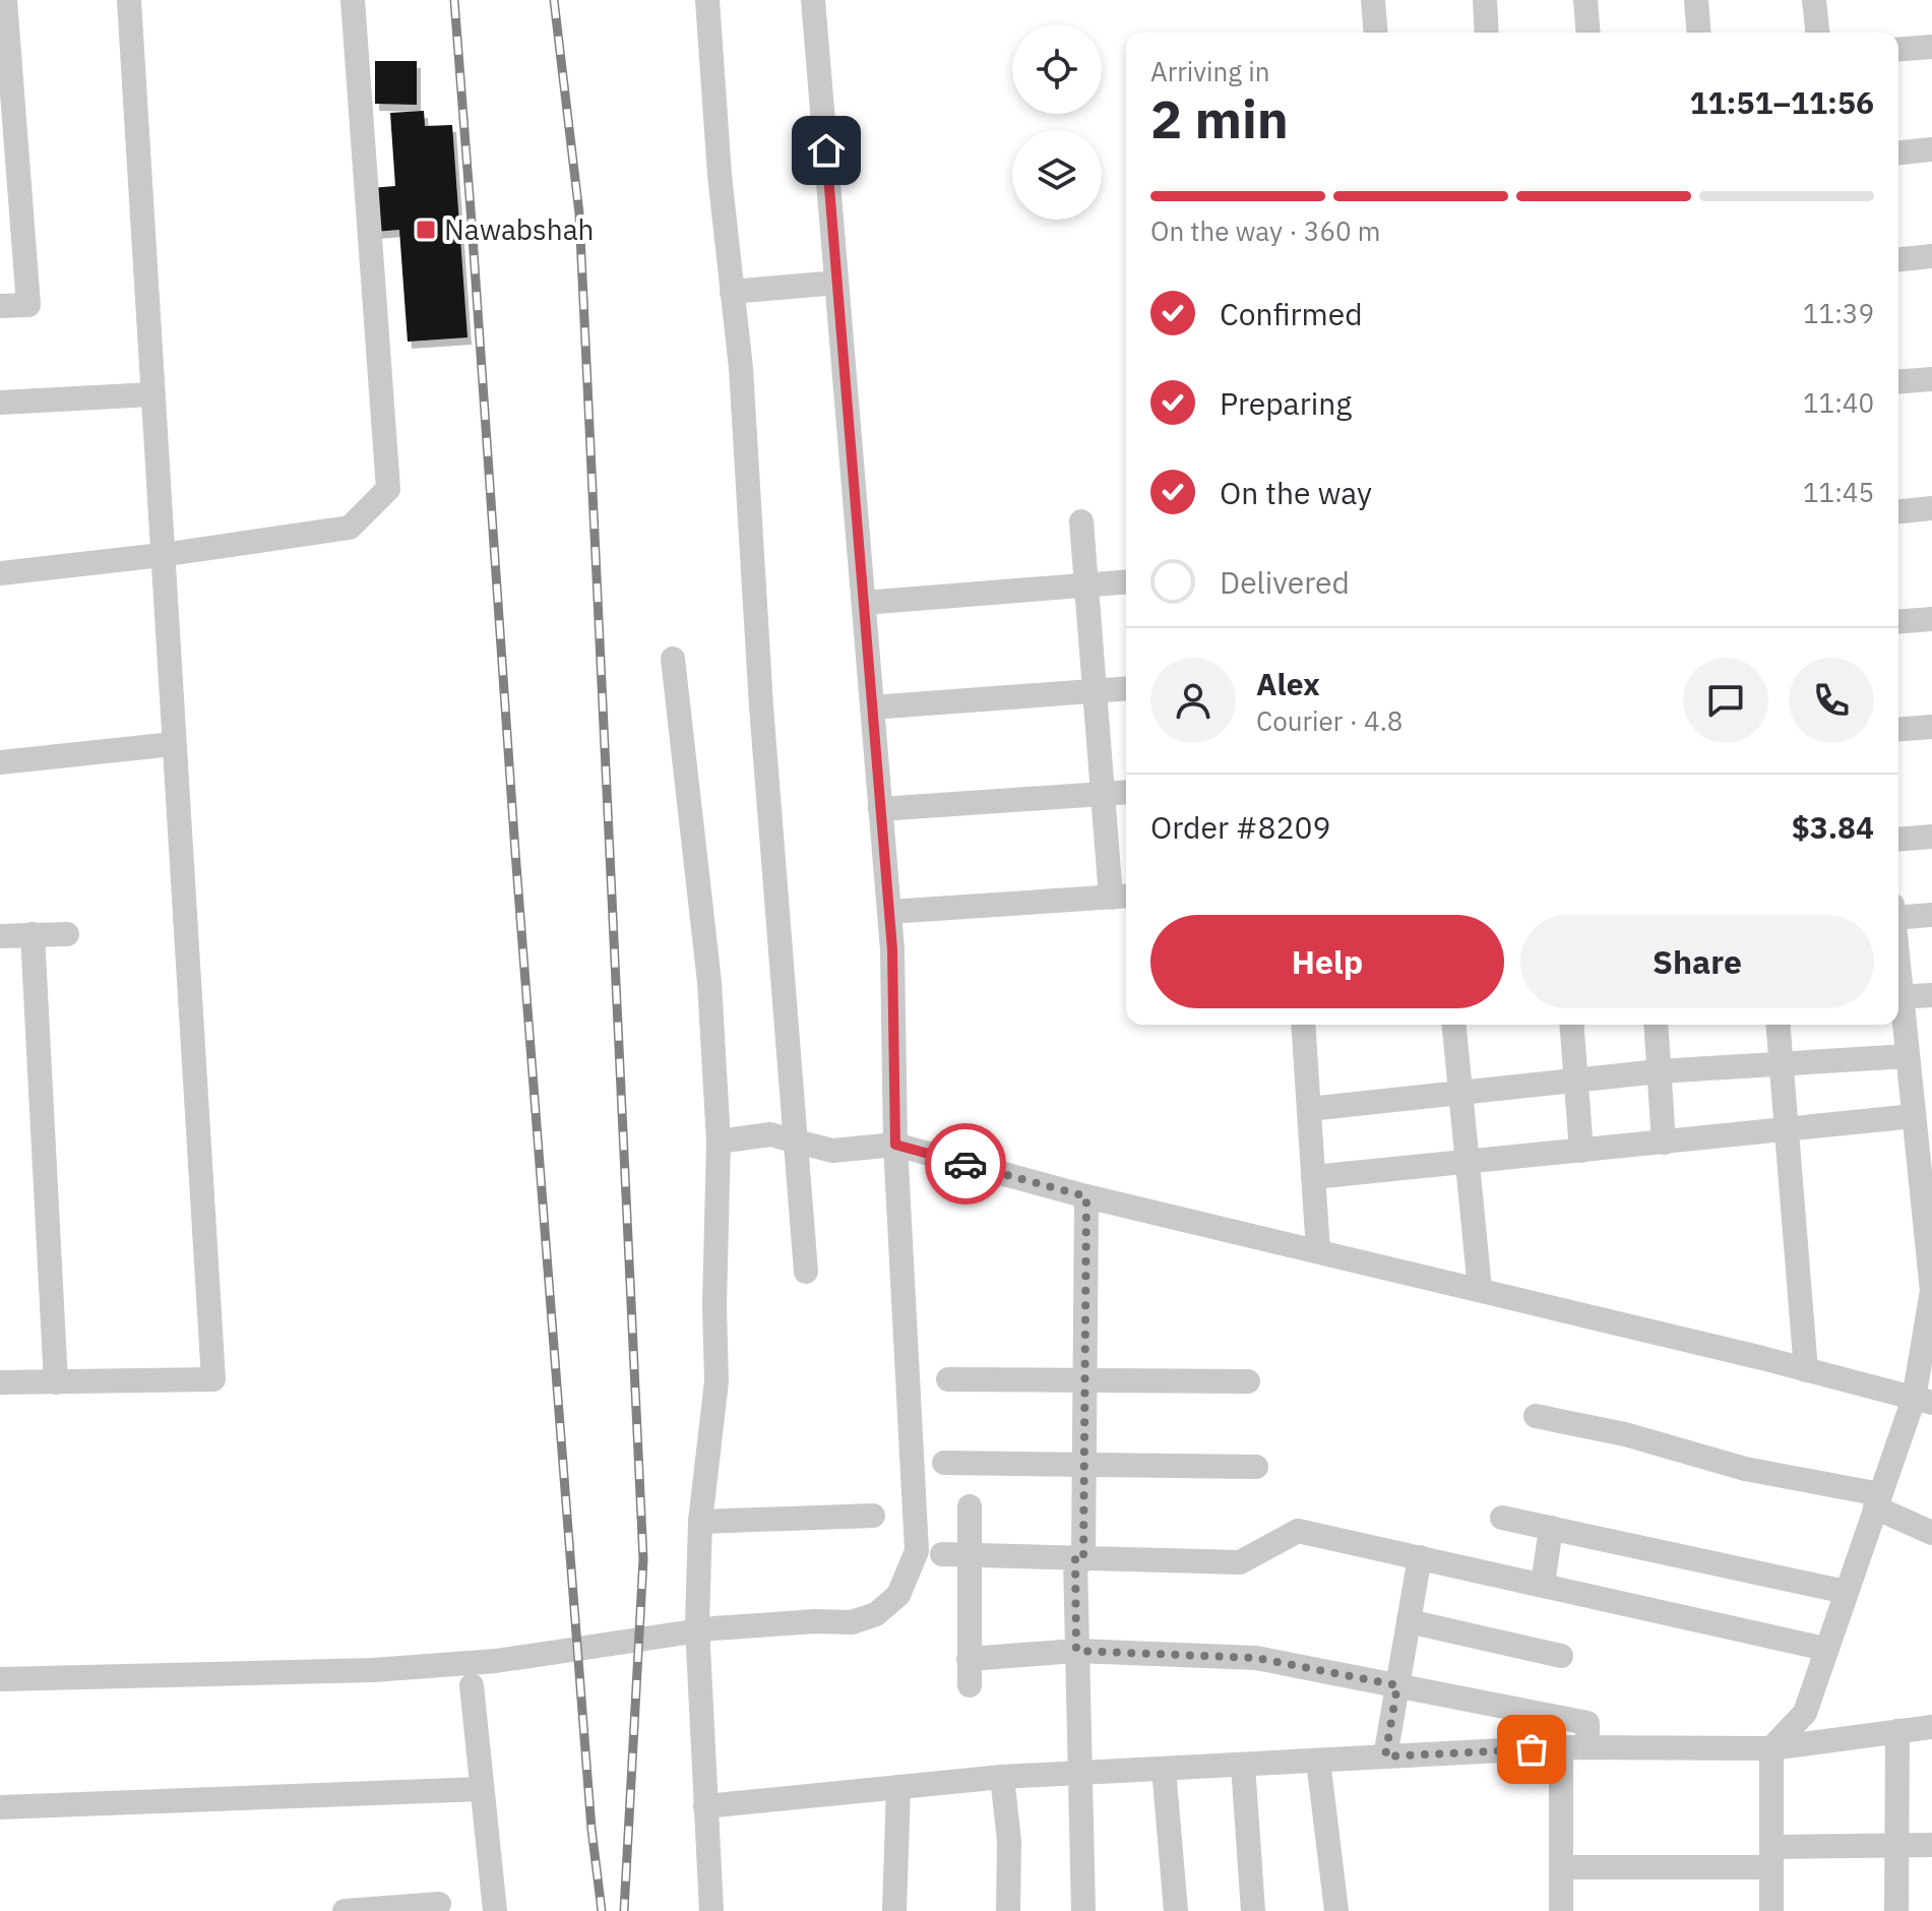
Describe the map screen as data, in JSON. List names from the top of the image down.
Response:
{
  "places": {
    "transit": ["Nawabshah"]
  },
  "page": {
    "heading": ["2 min", "Arriving in", "11:51–11:56"],
    "panel": [
      "Alex",
      "Courier · 4.8",
      "Order #8209",
      "$3.84"
    ],
    "bar": "On the way · 360 m",
    "list": [
      ["Confirmed", "11:39"],
      ["Preparing", "11:40"],
      ["On the way", "11:45"],
      "Delivered"
    ],
    "buttons": ["Help", "Share"]
  }
}
